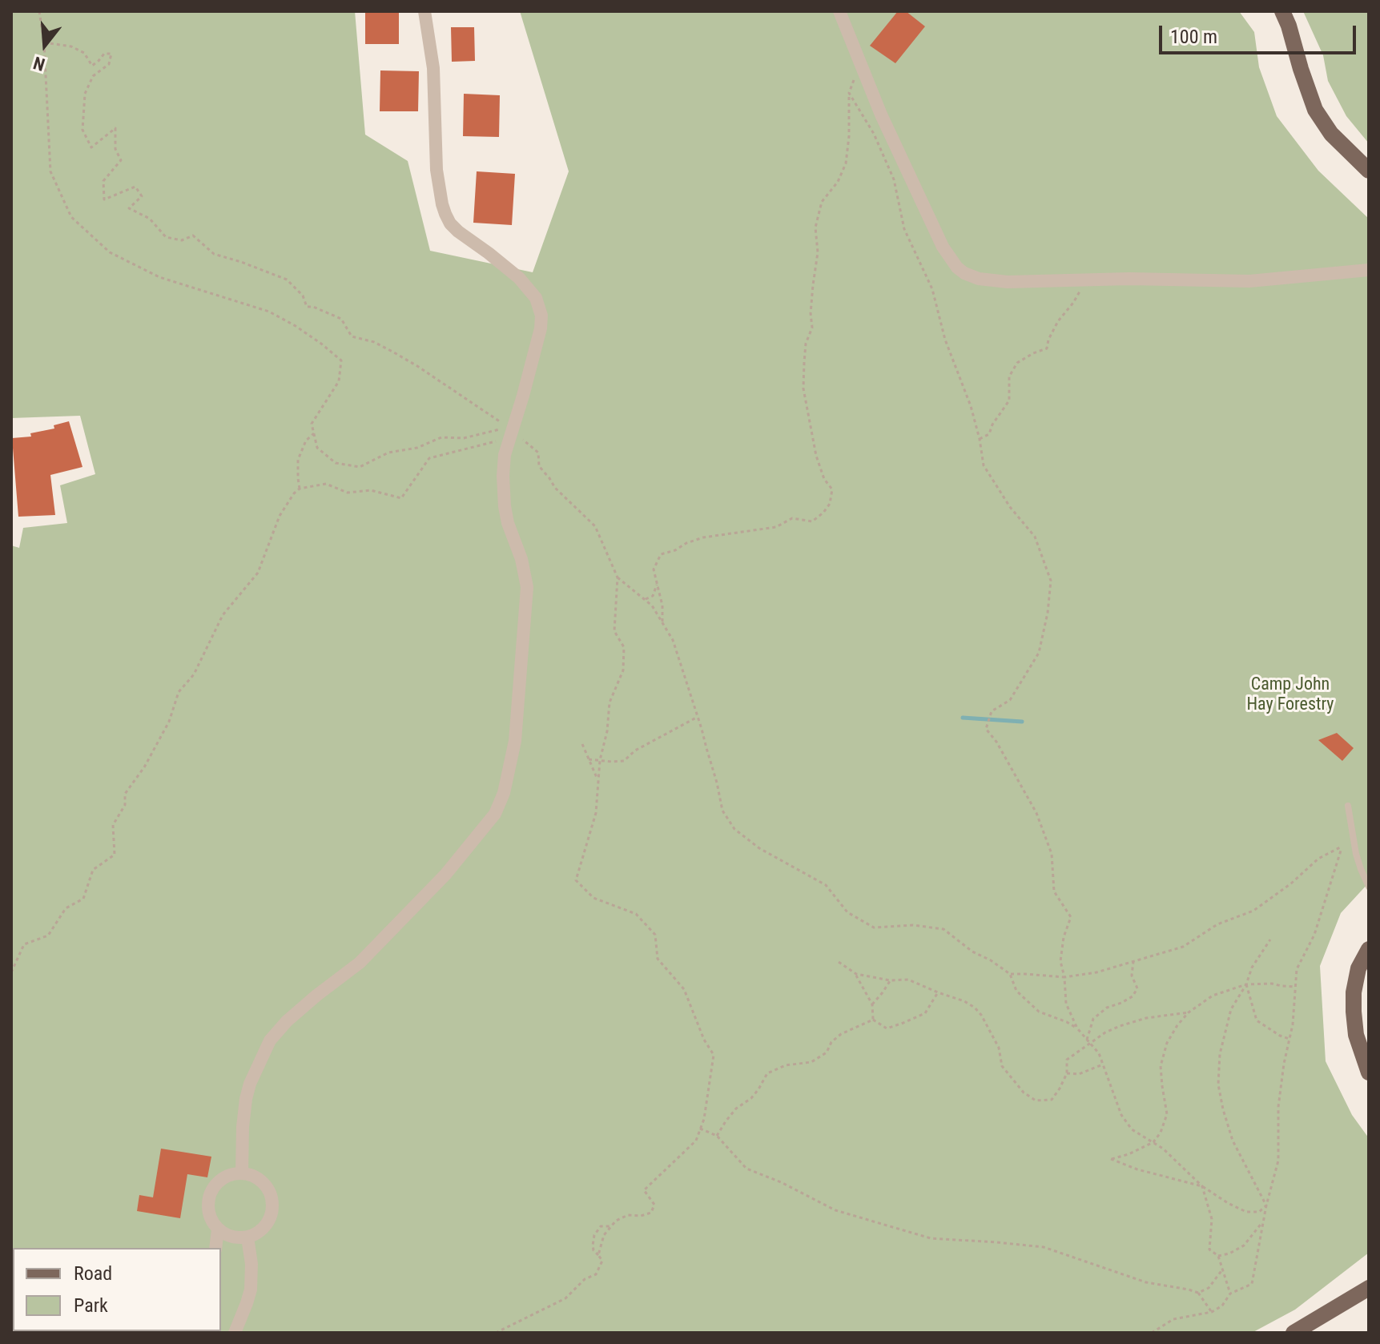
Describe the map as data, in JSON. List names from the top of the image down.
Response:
{
  "parks": ["Camp John Hay Forestry"],
  "legend": ["Road", "Park"],
  "scale_bar": "100 m",
  "north": "bottom"
}
